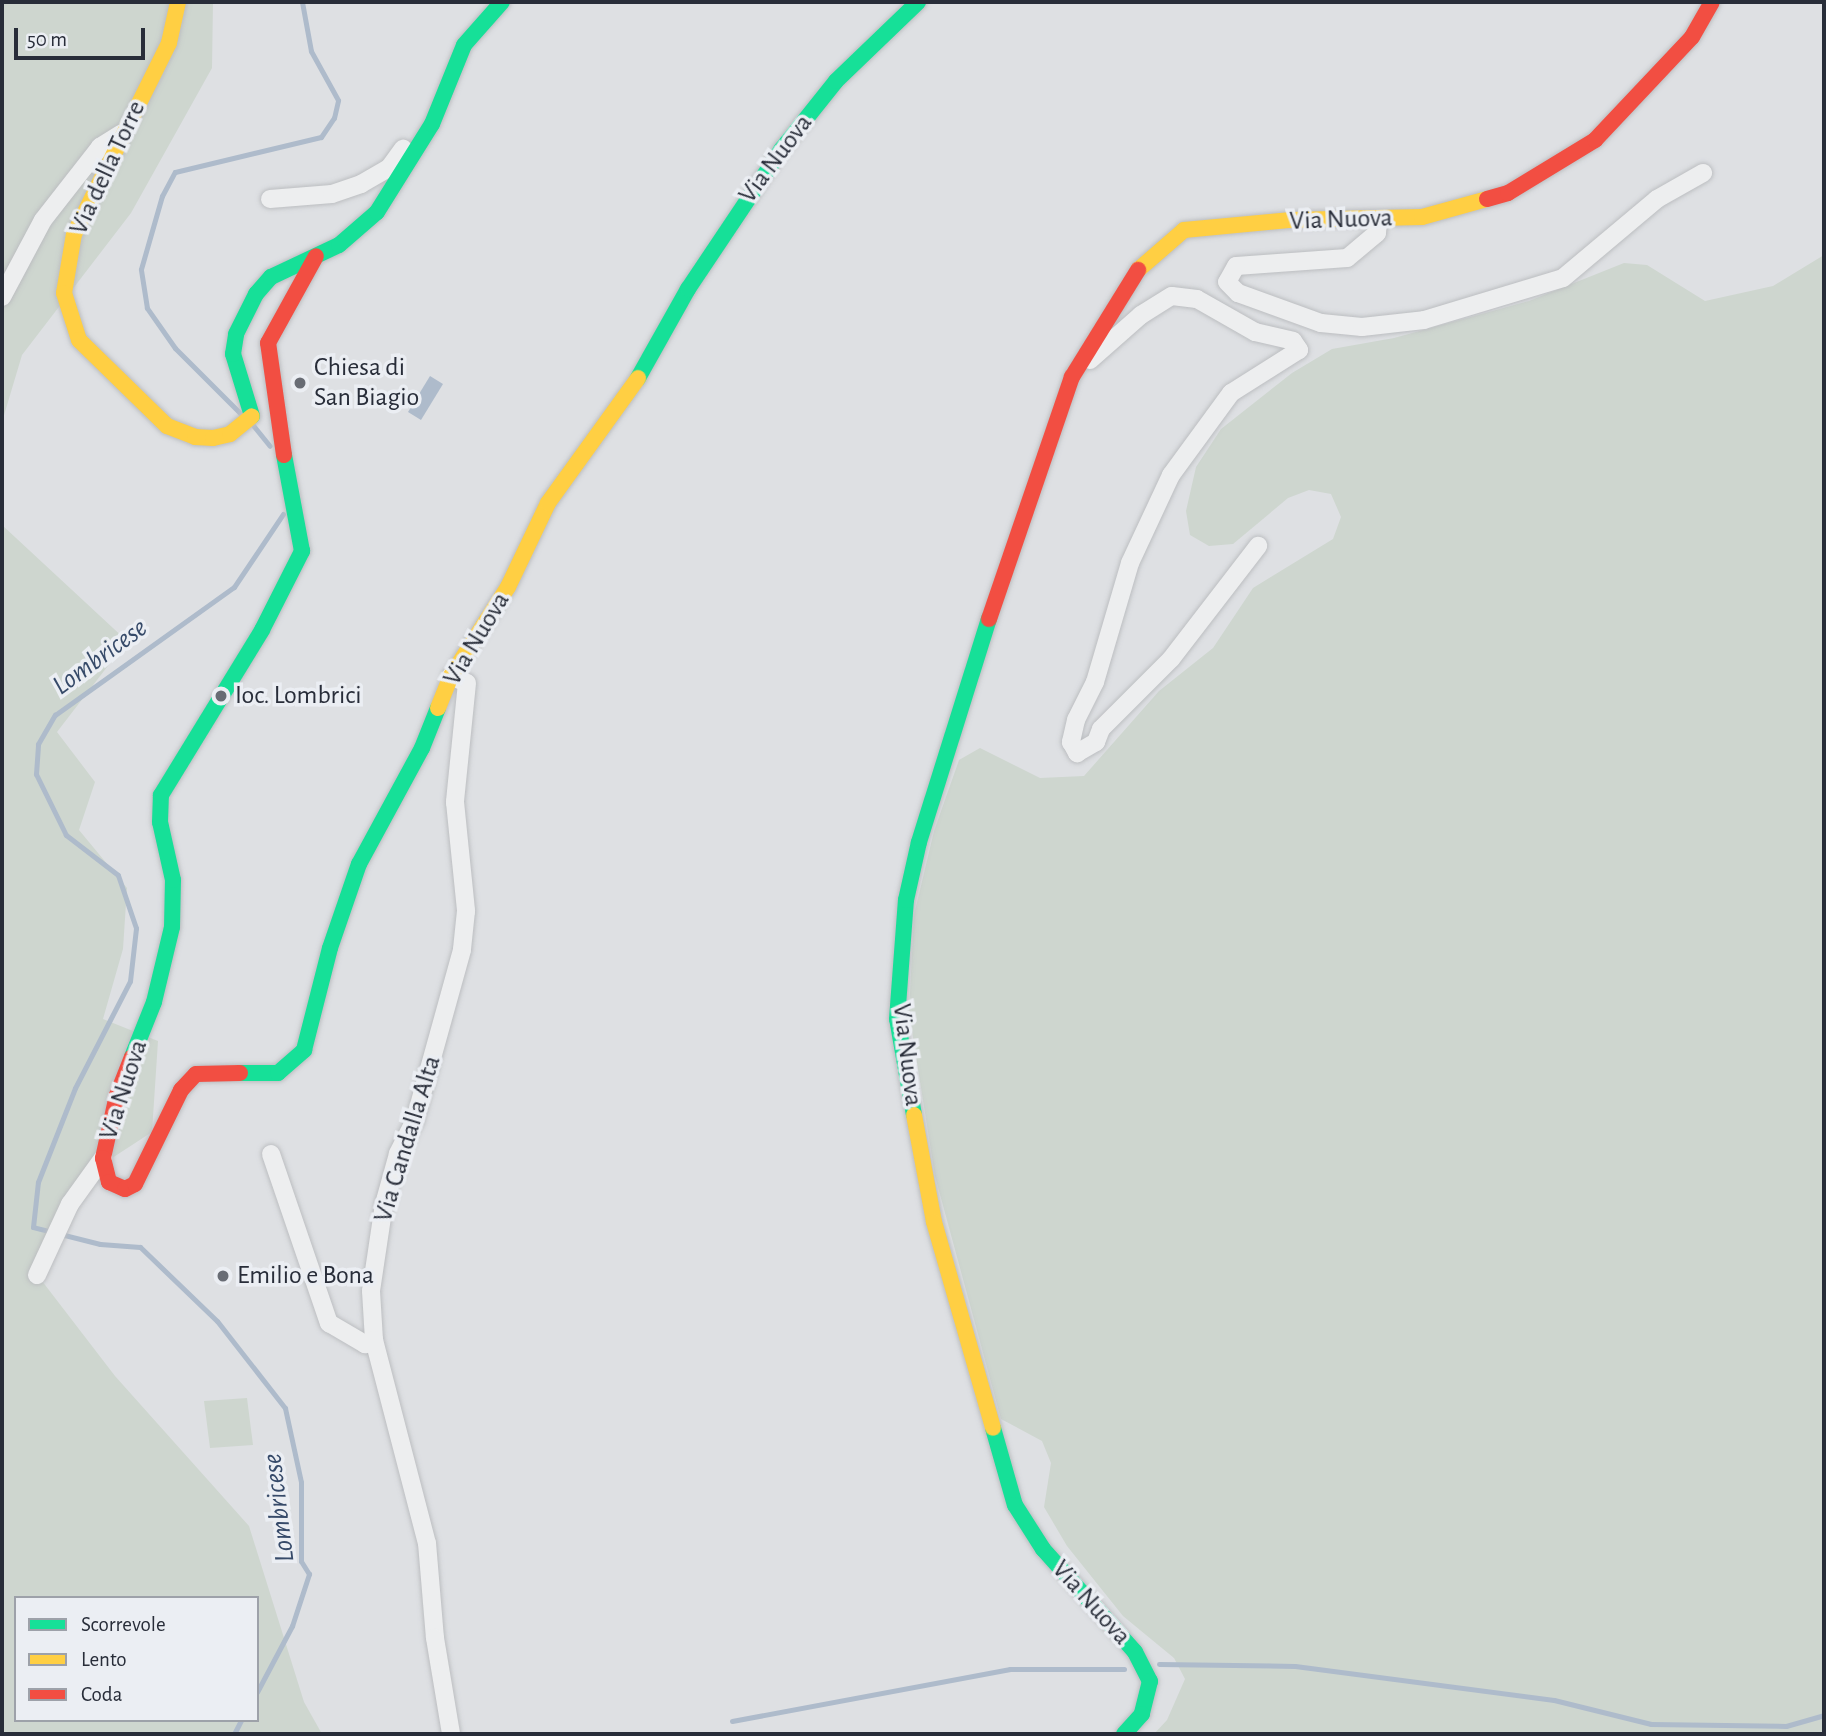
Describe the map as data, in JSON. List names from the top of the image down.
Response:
{
  "streets": {
    "street": ["Via Nuova", "Via della Torre", "Via Candalla Alta"]
  },
  "crossings": [
    ["Via Nuova", "Via della Torre"],
    ["Via Nuova", "Via Candalla Alta"]
  ],
  "water": ["Lombricese"],
  "places": ["Chiesa di San Biagio", "Ioc. Lombrici", "Emilio e Bona"],
  "legend": ["Scorrevole", "Lento", "Coda"],
  "scale_bar": "50 m"
}
